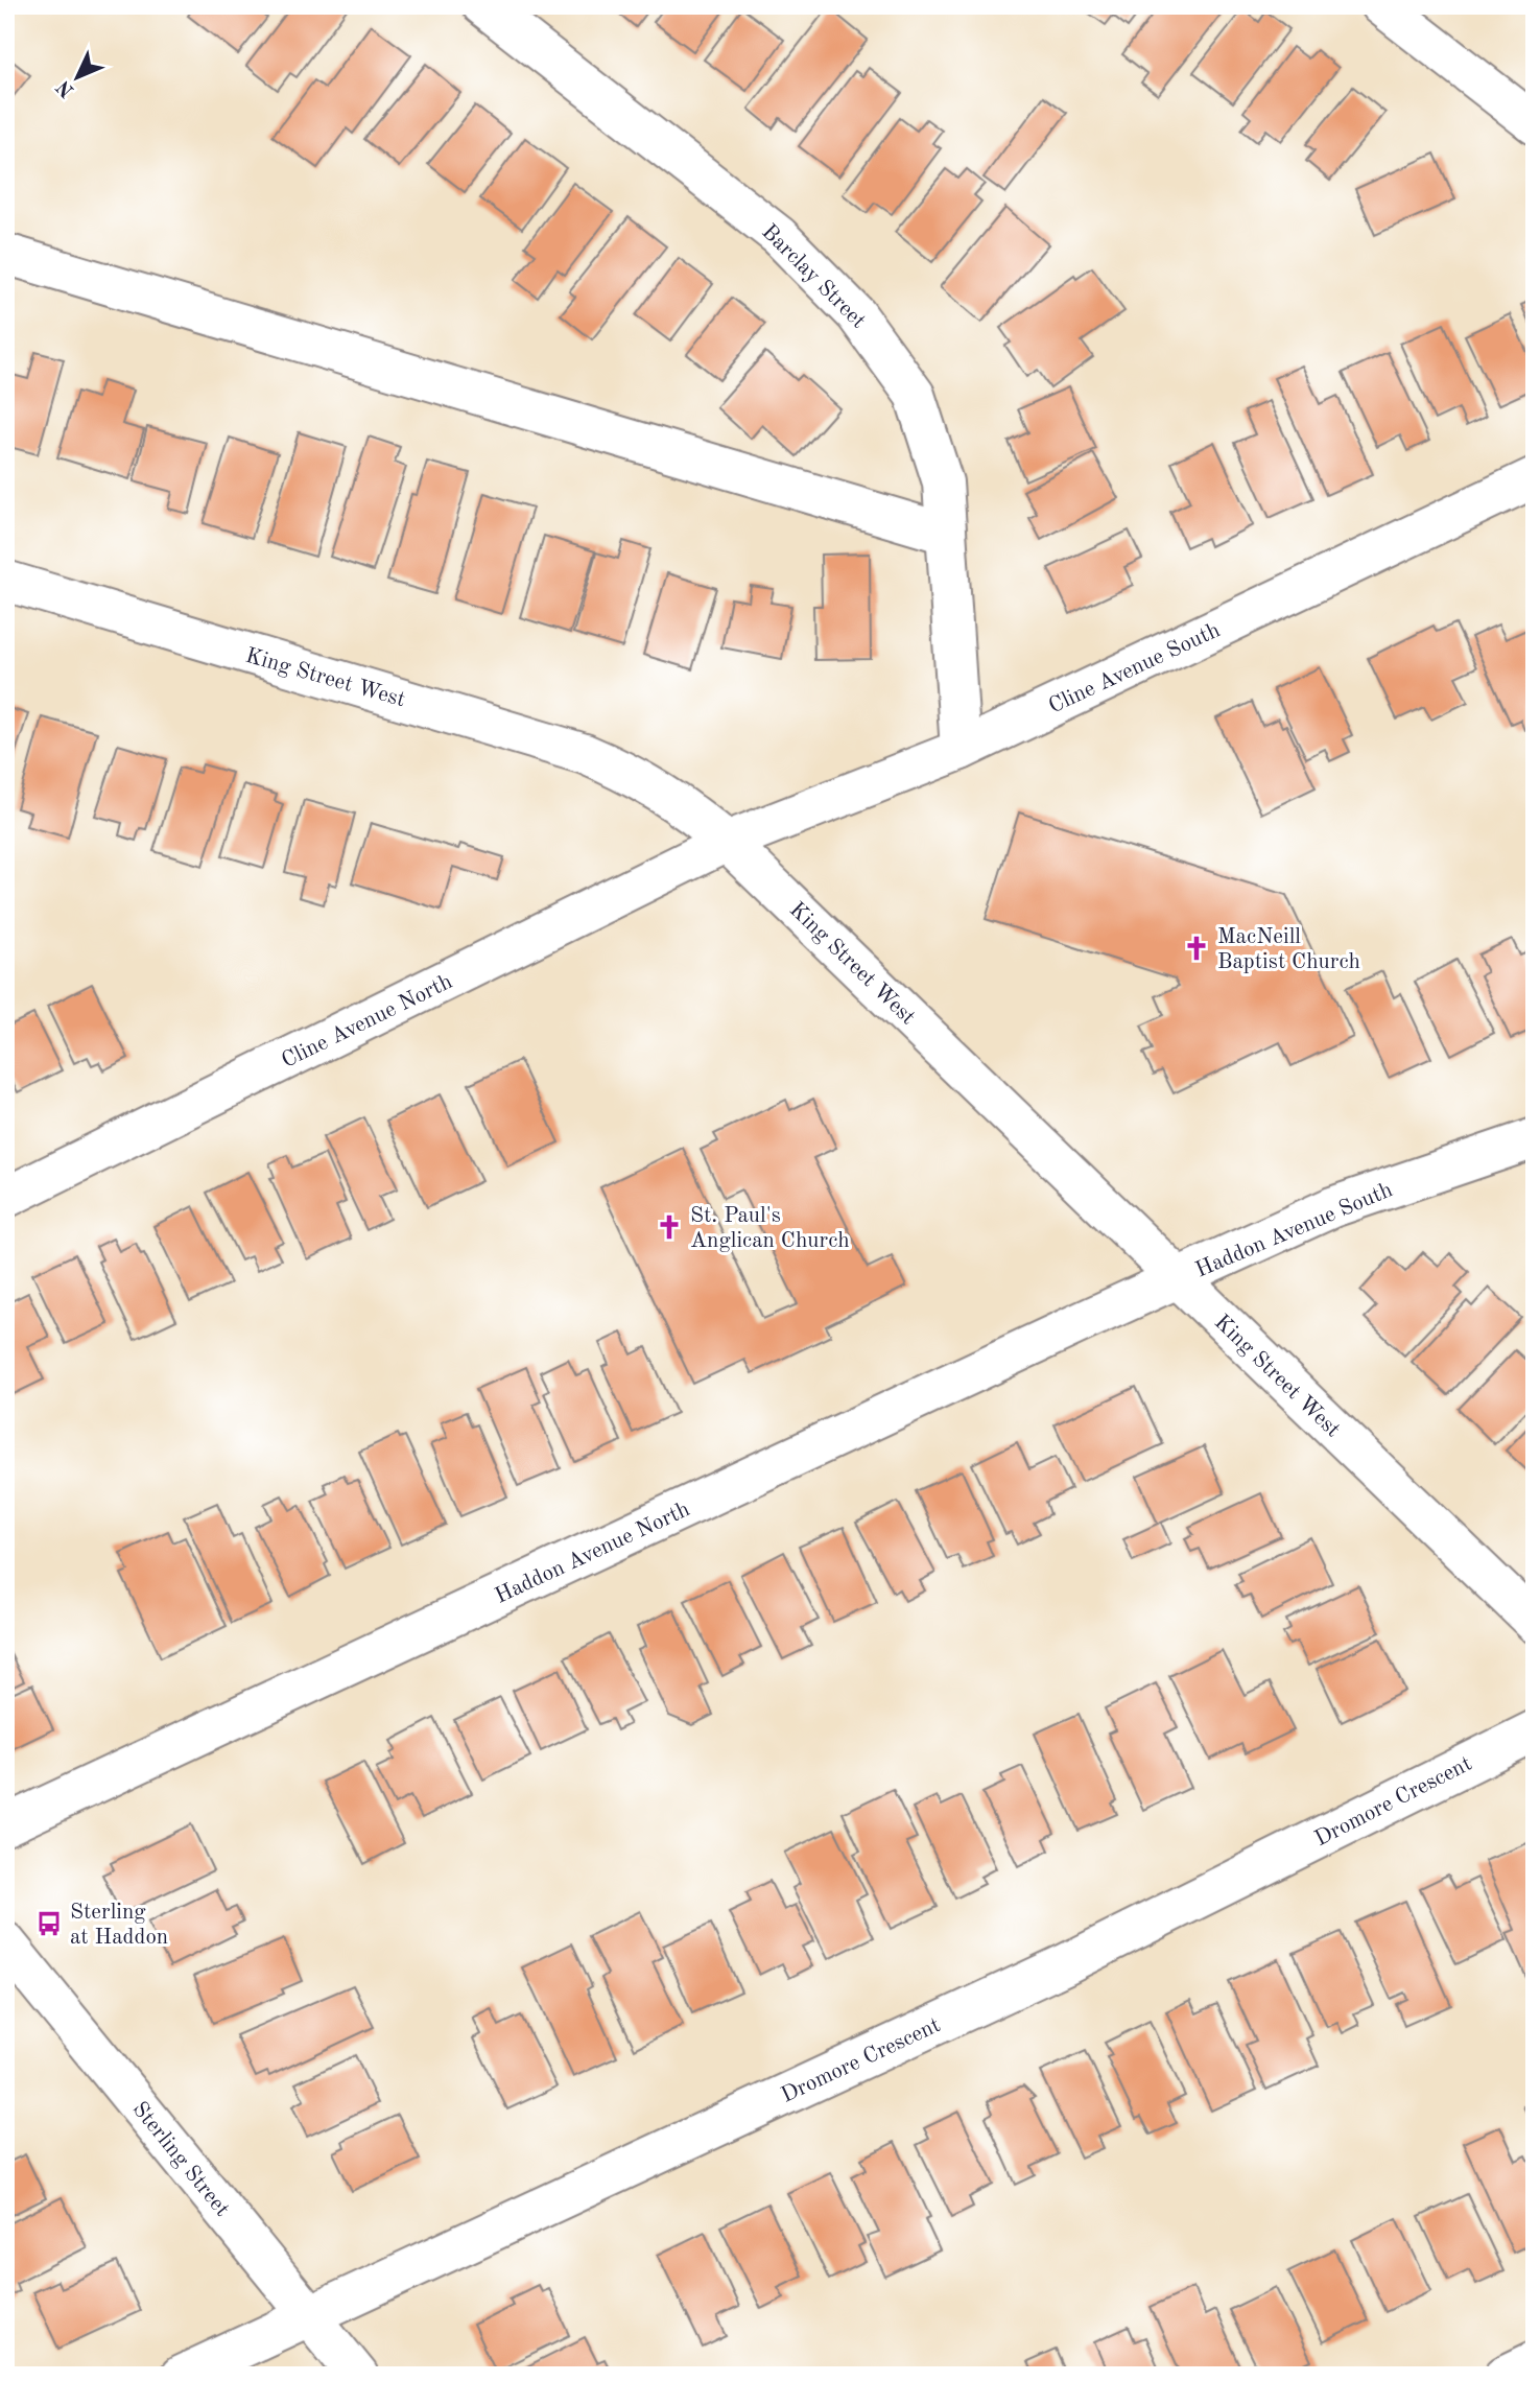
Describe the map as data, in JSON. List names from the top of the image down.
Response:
{
  "streets": {
    "street": [
      "Barclay Street",
      "Cline Avenue South",
      "King Street West",
      "Cline Avenue North",
      "Haddon Avenue South",
      "Haddon Avenue North",
      "Dromore Crescent",
      "Sterling Street"
    ]
  },
  "crossings": [
    ["Barclay Street", "Cline Avenue South"],
    ["Cline Avenue South", "King Street West"],
    ["Cline Avenue South", "Cline Avenue North"],
    ["King Street West", "Cline Avenue North"],
    ["King Street West", "Haddon Avenue South"],
    ["King Street West", "Haddon Avenue North"],
    ["Haddon Avenue South", "Haddon Avenue North"],
    ["Dromore Crescent", "Sterling Street"]
  ],
  "places": {
    "church": ["MacNeill Baptist Church", "St. Paul's Anglican Church"],
    "bus stop": ["Sterling at Haddon"]
  },
  "north": "bottom left"
}
